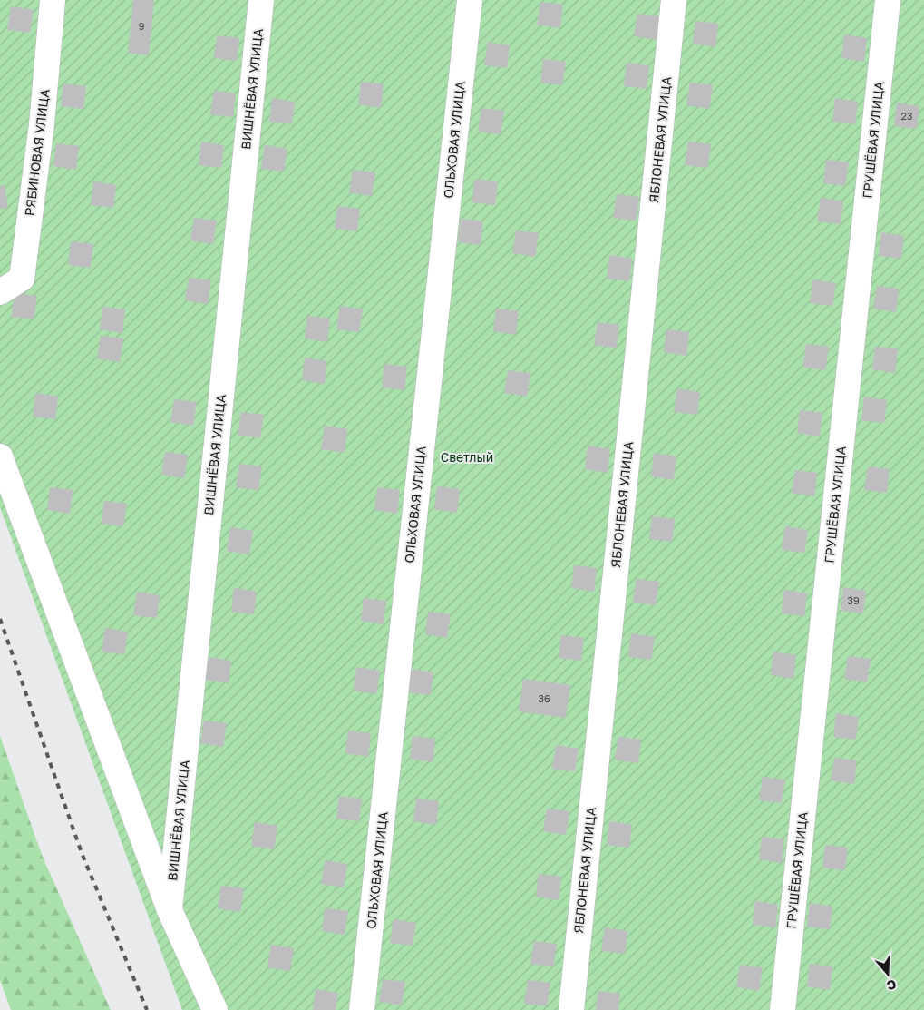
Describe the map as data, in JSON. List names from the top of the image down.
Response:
{
  "streets": {
    "street": [
      "ВИШНЁВАЯ УЛИЦА",
      "ОЛЬХОВАЯ УЛИЦА",
      "ЯБЛОНЕВАЯ УЛИЦА",
      "ГРУШЁВАЯ УЛИЦА",
      "РЯБИНОВАЯ УЛИЦА"
    ]
  },
  "parks": ["Светлый"],
  "house_numbers": [
    "9",
    "23",
    "39",
    "36"
  ],
  "north": "bottom"
}
